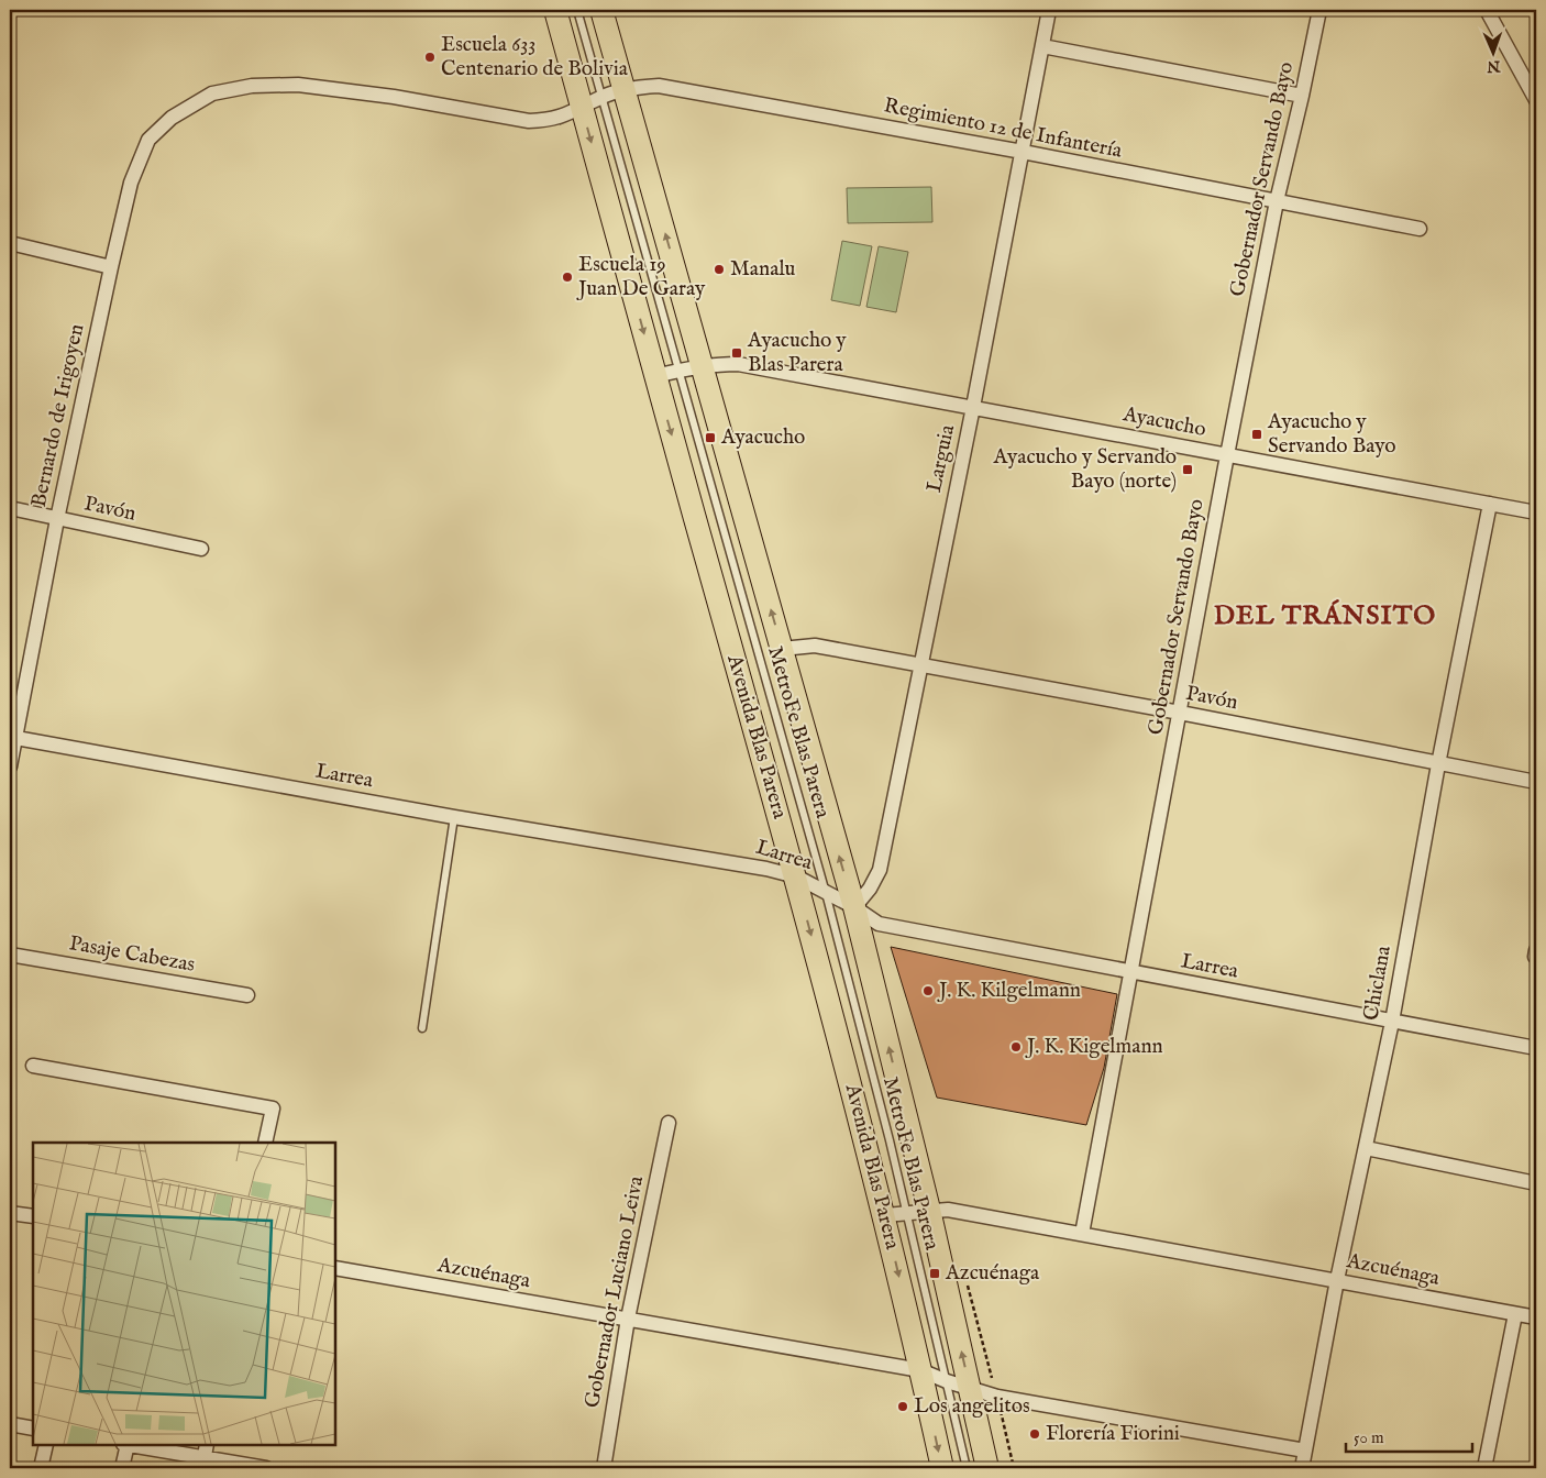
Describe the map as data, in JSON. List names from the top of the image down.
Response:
{
  "streets": {
    "main road": ["Avenida Blas Parera"],
    "street": [
      "Regimiento 12 de Infantería",
      "Gobernador Servando Bayo",
      "Bernardo de Irigoyen",
      "Ayacucho",
      "Larguia",
      "Pavón",
      "Larrea",
      "Pasaje Cabezas",
      "Chiclana",
      "Azcuénaga",
      "Gobernador Luciano Leiva"
    ],
    "lane": ["MetroFe Blas Parera"]
  },
  "crossings": [
    ["Regimiento 12 de Infantería", "Gobernador Servando Bayo"],
    ["Regimiento 12 de Infantería", "Bernardo de Irigoyen"],
    ["Regimiento 12 de Infantería", "Larguia"],
    ["Regimiento 12 de Infantería", "MetroFe Blas Parera"],
    ["Regimiento 12 de Infantería", "Avenida Blas Parera"],
    ["Gobernador Servando Bayo", "Ayacucho"],
    ["Gobernador Servando Bayo", "Pavón"],
    ["Gobernador Servando Bayo", "Larrea"],
    ["Gobernador Servando Bayo", "Azcuénaga"],
    ["Bernardo de Irigoyen", "Pavón"],
    ["Bernardo de Irigoyen", "Avenida Blas Parera"],
    ["Bernardo de Irigoyen", "Larrea"],
    ["Ayacucho", "Larguia"],
    ["Ayacucho", "MetroFe Blas Parera"],
    ["Ayacucho", "Avenida Blas Parera"],
    ["Ayacucho", "Chiclana"],
    ["Larguia", "Pavón"],
    ["Larguia", "Larrea"],
    ["Pavón", "Chiclana"],
    ["MetroFe Blas Parera", "Larrea"],
    ["MetroFe Blas Parera", "Azcuénaga"],
    ["Avenida Blas Parera", "Larrea"],
    ["Avenida Blas Parera", "Azcuénaga"],
    ["Larrea", "Chiclana"],
    ["Chiclana", "Azcuénaga"],
    ["Azcuénaga", "Gobernador Luciano Leiva"]
  ],
  "districts": ["DEL TRÁNSITO"],
  "places": {
    "other": [
      "Escuela 633 Centenario de Bolivia",
      "Manalu",
      "Escuela 19 Juan De Garay",
      "J. K. Kilgelmann",
      "J. K. Kigelmann",
      "Los angelitos",
      "Florería Fiorini"
    ],
    "transit": [
      "Ayacucho y Blas Parera",
      "Ayacucho y Servando Bayo",
      "Ayacucho",
      "Ayacucho y Servando Bayo (norte)",
      "Azcuénaga"
    ]
  },
  "scale_bar": "50 m",
  "north": "bottom"
}
